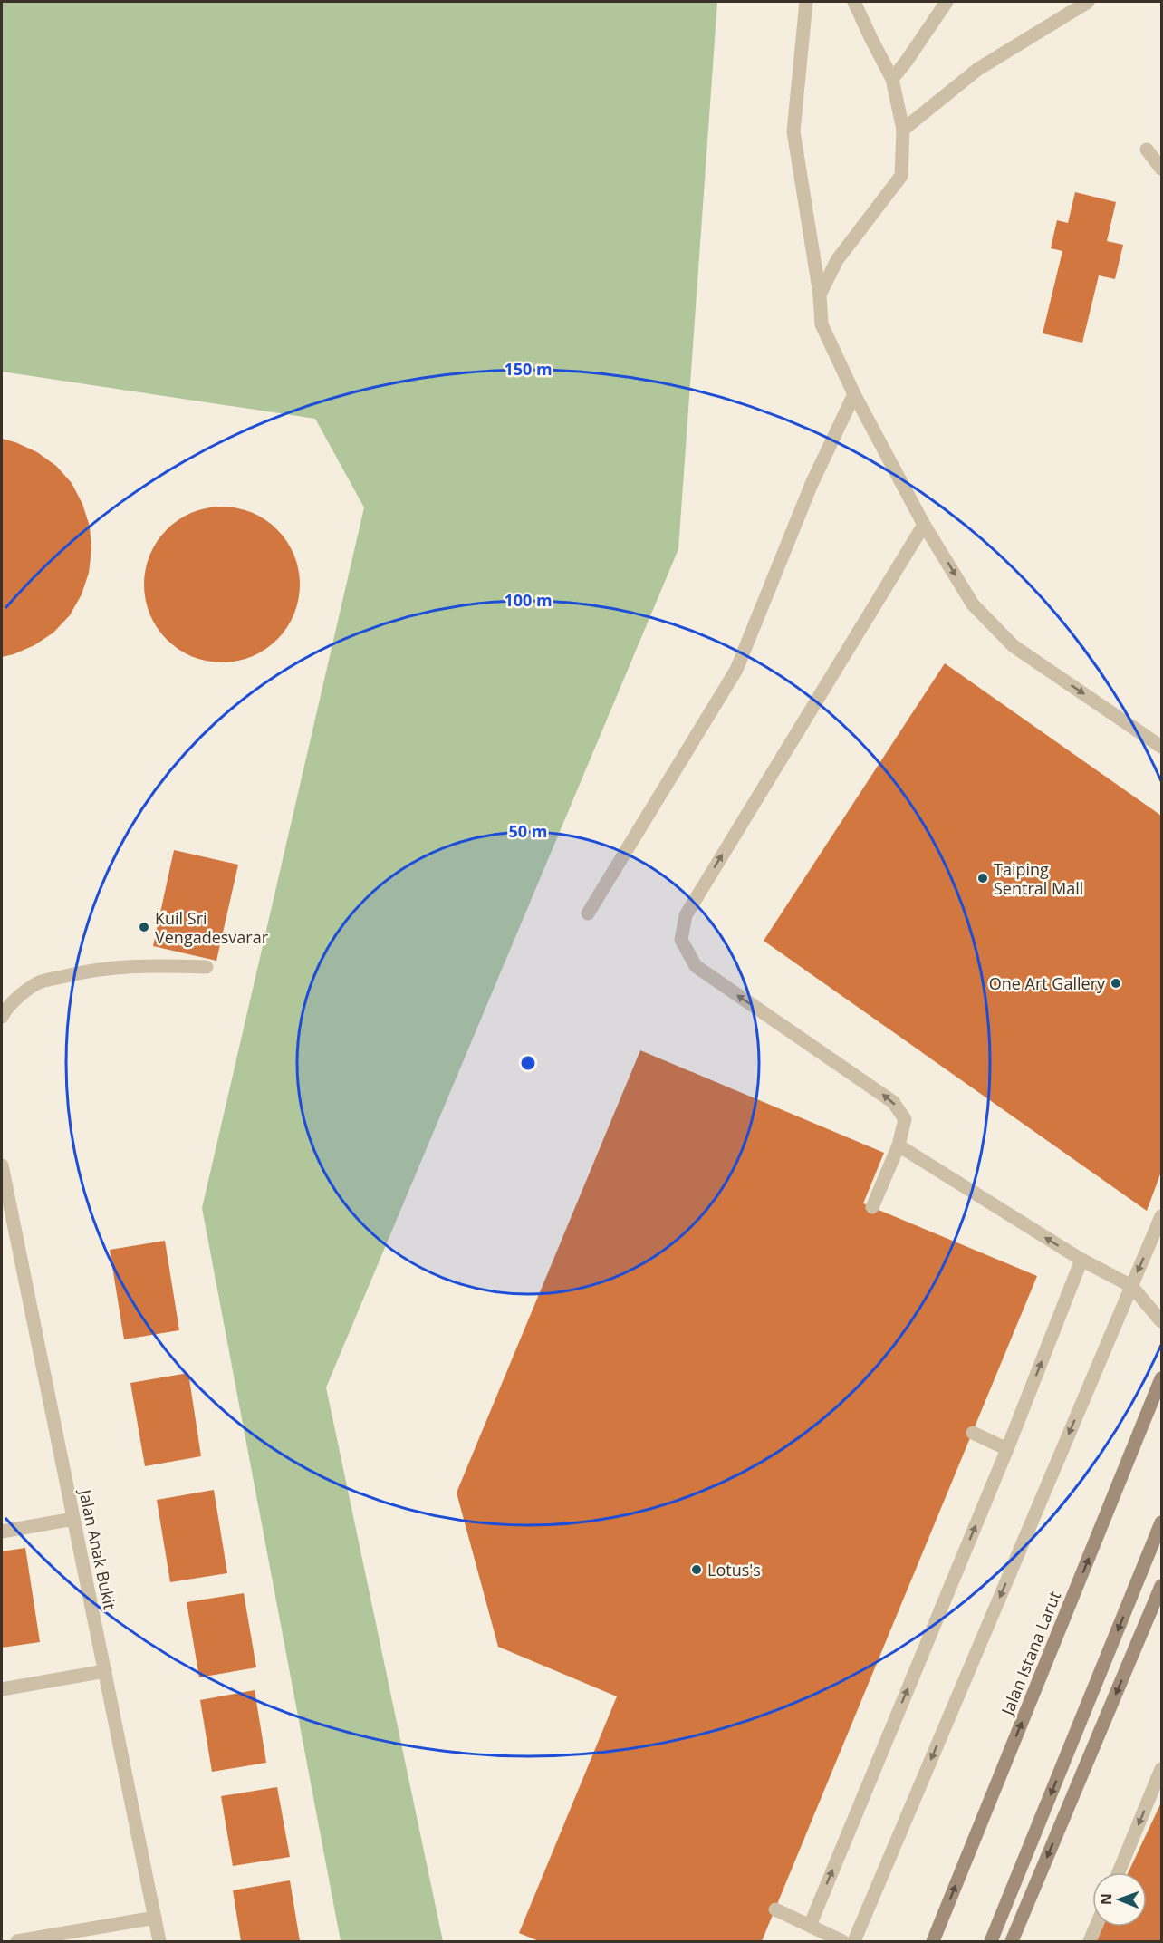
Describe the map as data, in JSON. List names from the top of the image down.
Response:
{
  "streets": {
    "main road": ["Jalan Istana Larut"],
    "street": ["Jalan Anak Bukit"]
  },
  "places": [
    "Taiping Sentral Mall",
    "Kuil Sri Vengadesvarar",
    "One Art Gallery",
    "Lotus's"
  ],
  "north": "left",
  "rings": ["150 m", "100 m", "50 m"]
}
